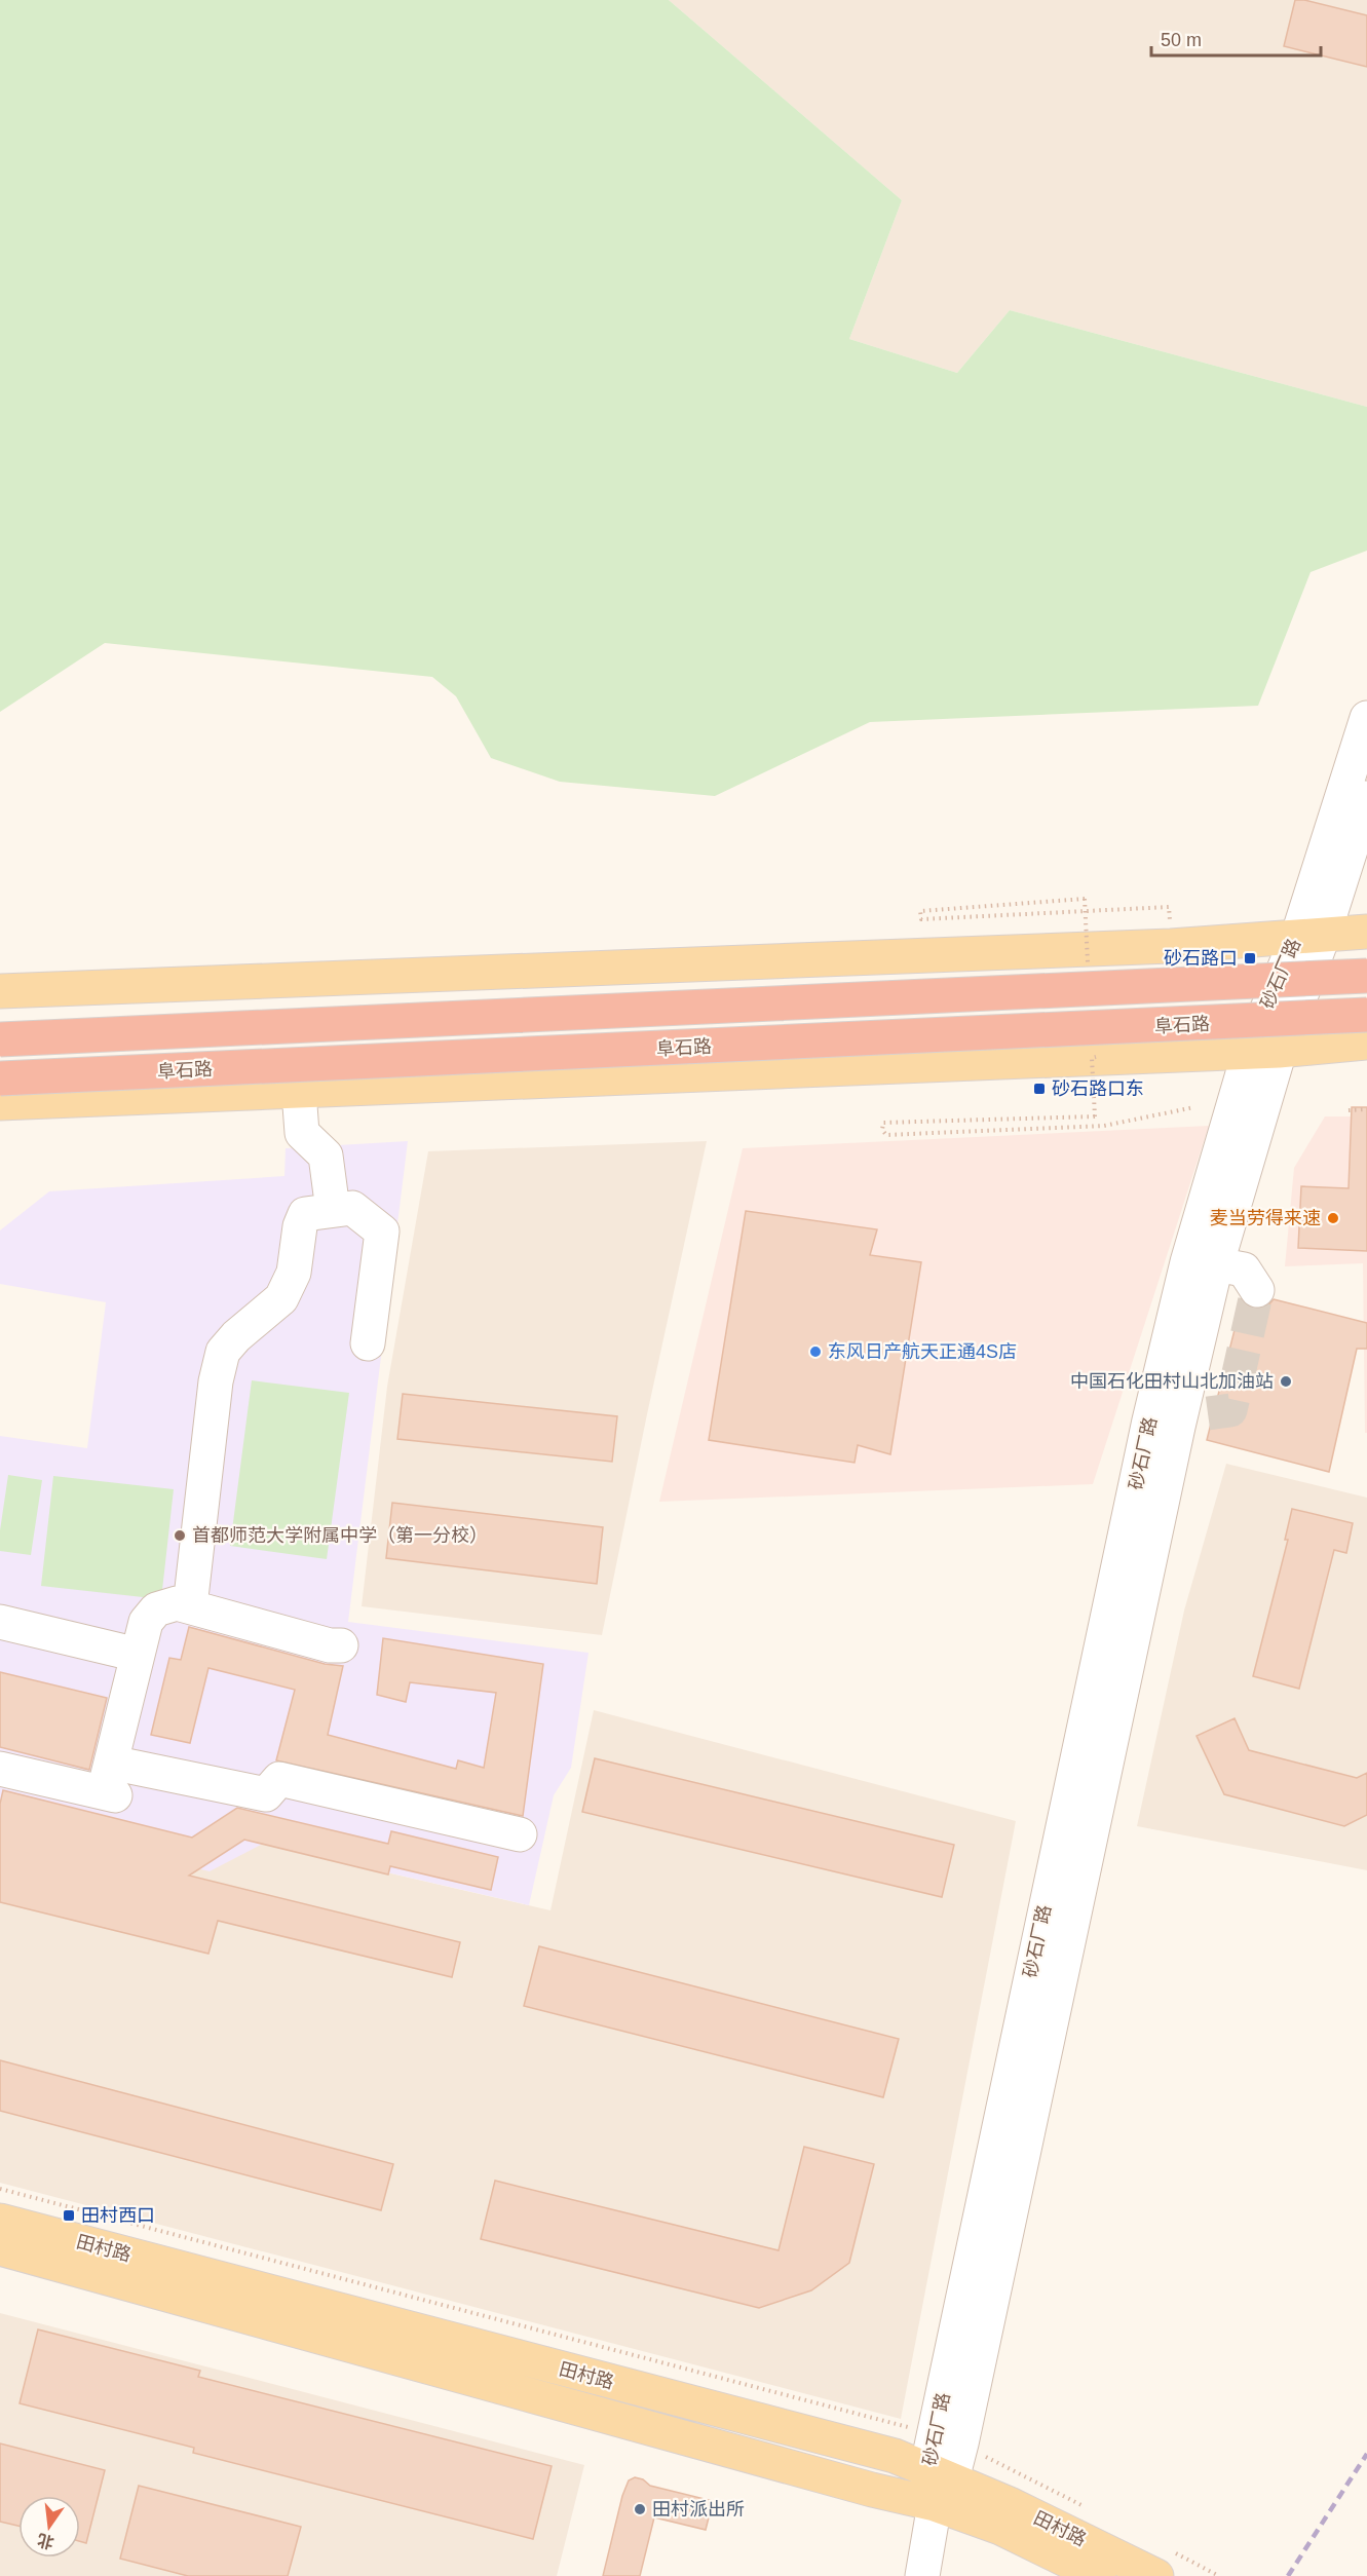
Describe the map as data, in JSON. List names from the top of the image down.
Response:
{
  "streets": {
    "highway": ["阜石路"],
    "main road": ["田村路"],
    "street": ["砂石厂路"]
  },
  "crossings": [
    ["砂石厂路", "阜石路"],
    ["砂石厂路", "田村路"]
  ],
  "places": {
    "transit": ["砂石路口", "砂石路口东", "田村西口"],
    "other": [
      "麦当劳得来速",
      "东风日产航天正通4S店",
      "中国石化田村山北加油站",
      "首都师范大学附属中学（第一分校）",
      "田村派出所"
    ]
  },
  "scale_bar": "50 m",
  "north": "bottom"
}
